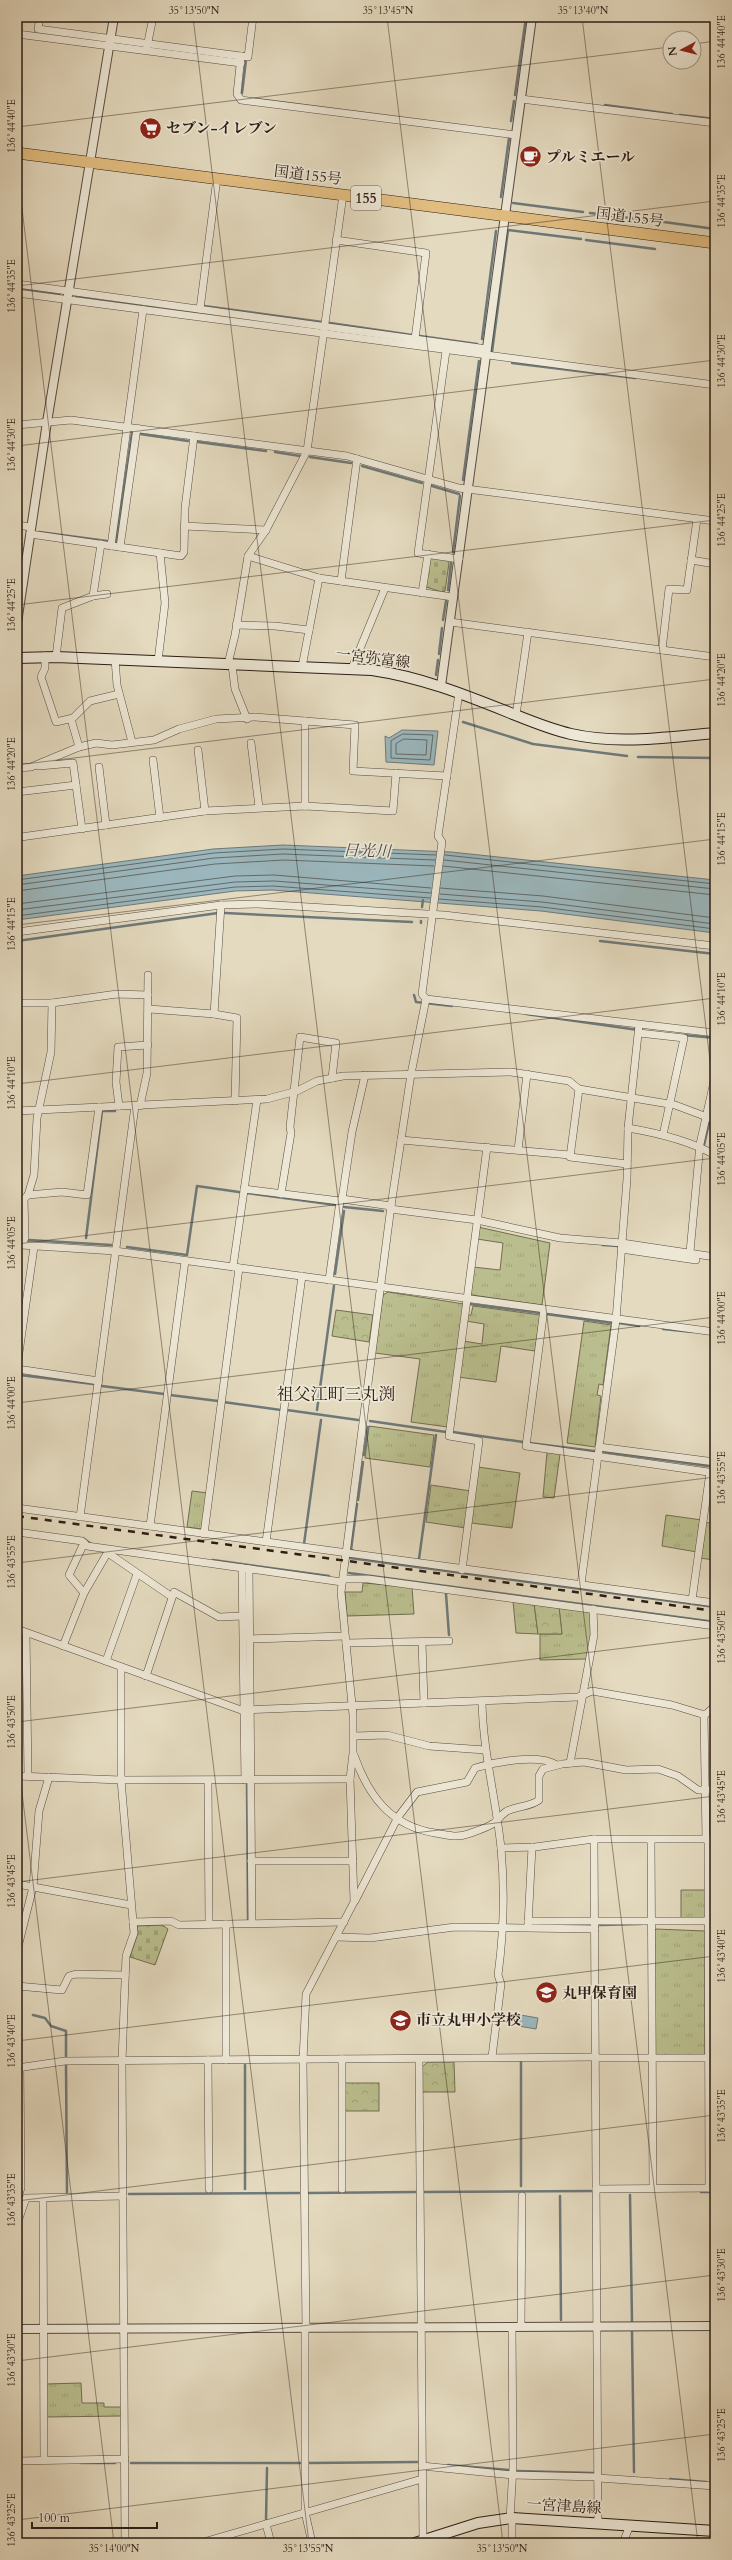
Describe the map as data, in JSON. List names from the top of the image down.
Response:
{
  "streets": {
    "highway": ["国道155号", "155"],
    "main road": ["一宮弥富線", "一宮津島線"]
  },
  "districts": ["祖父江町三丸渕"],
  "water": ["日光川"],
  "places": {
    "supermarket": ["セブン-イレブン"],
    "cafe": ["プルミエール"],
    "school or university": ["丸甲保育園", "市立丸甲小学校"]
  },
  "scale_bar": "100 m",
  "north": "left",
  "coordinates": [
    "35°13'50\"N",
    "35°13'45\"N",
    "35°13'40\"N",
    "136°44'40\"E",
    "136°44'35\"E",
    "136°44'30\"E",
    "136°44'25\"E",
    "136°44'20\"E",
    "136°44'15\"E",
    "136°44'10\"E",
    "136°44'05\"E",
    "136°44'00\"E",
    "136°43'55\"E",
    "136°43'50\"E",
    "136°43'45\"E",
    "136°43'40\"E",
    "136°43'35\"E",
    "136°43'30\"E",
    "136°43'25\"E",
    "35°14'00\"N",
    "35°13'55\"N"
  ]
}
